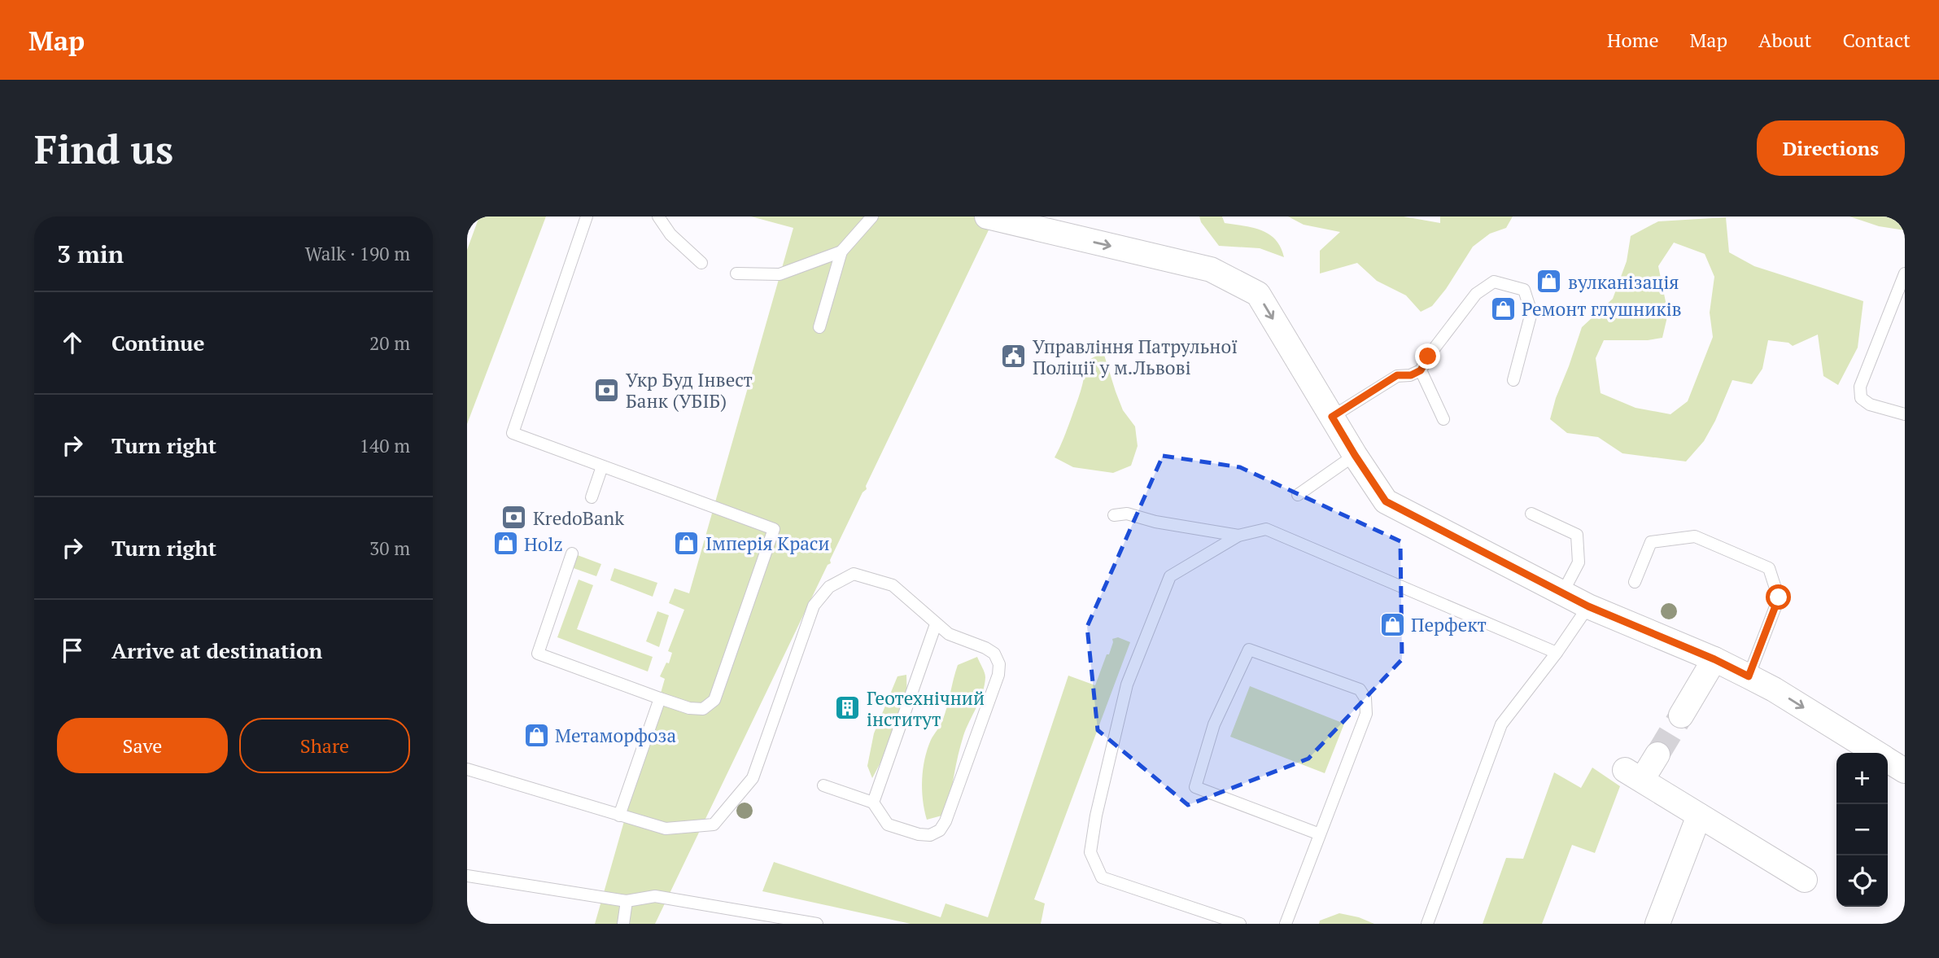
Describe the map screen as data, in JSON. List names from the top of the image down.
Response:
{
  "places": {
    "shop": [
      "вулканізація",
      "Ремонт глушників",
      "Імперія Краси",
      "Holz",
      "Перфект",
      "Метаморфоза"
    ],
    "public building": ["Управління Патрульної Поліції у м.Львові"],
    "bank": ["Укр Буд Інвест Банк (УБІБ)", "KredoBank"],
    "building": ["Геотехнічний інститут"]
  },
  "page": {
    "header": "Map",
    "nav": [
      "Home",
      "Map",
      "About",
      "Contact"
    ],
    "buttons": [
      "Directions",
      ["Save", "Share"]
    ],
    "title": "Find us",
    "heading": ["3 min", "Walk · 190 m"],
    "list": [
      ["Continue", "20 m"],
      ["Turn right", "140 m"],
      ["Turn right", "30 m"],
      "Arrive at destination"
    ],
    "map_buttons": ["+", "−"]
  }
}
